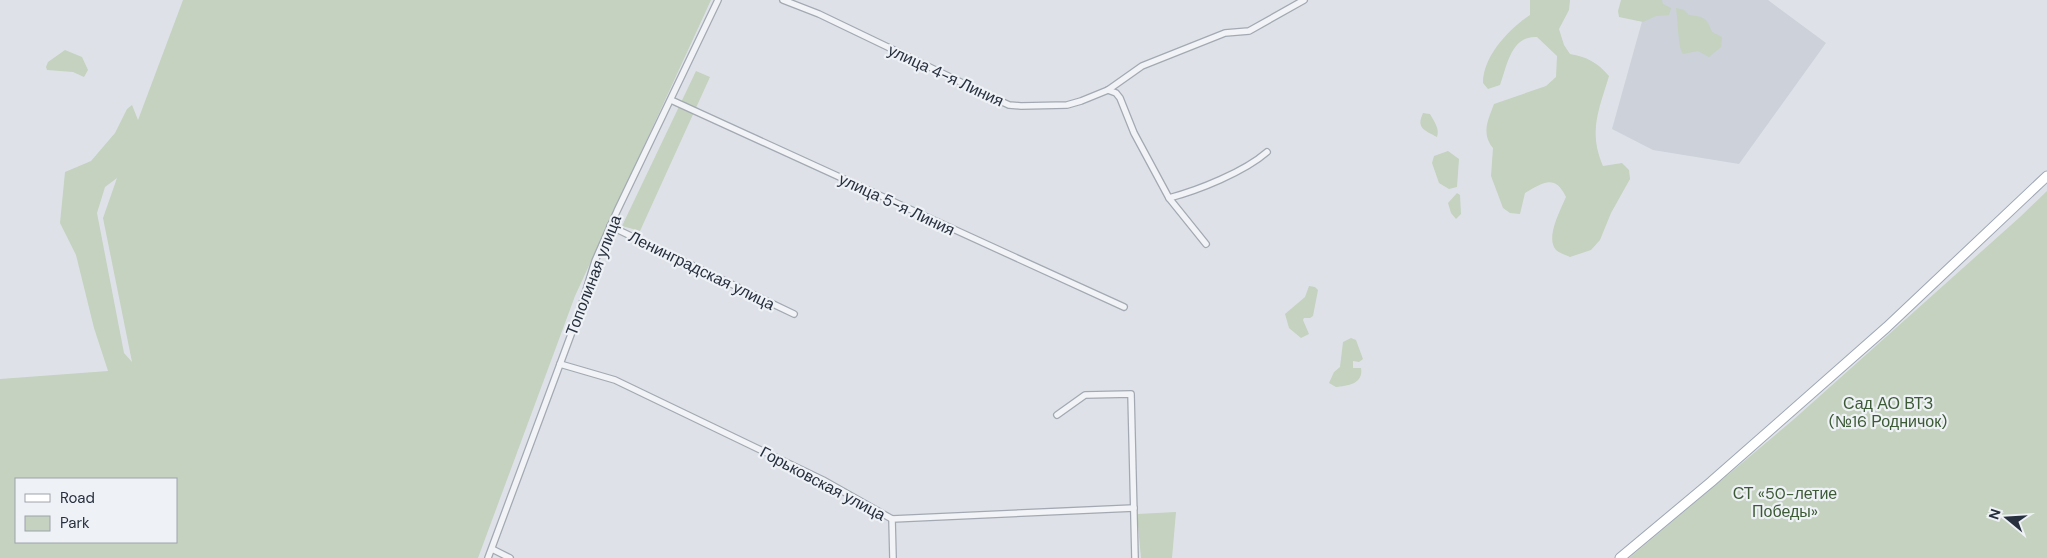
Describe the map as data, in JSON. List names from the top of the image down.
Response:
{
  "streets": {
    "street": [
      "улица 4-я Линия",
      "улица 5-я Линия",
      "Ленинградская улица",
      "Тополиная улица",
      "Горьковская улица"
    ]
  },
  "crossings": [
    ["улица 5-я Линия", "Тополиная улица"],
    ["Ленинградская улица", "Тополиная улица"],
    ["Тополиная улица", "Горьковская улица"]
  ],
  "parks": ["Сад АО ВТЗ (№16 Родничок)", "СТ «50-летие Победы»"],
  "legend": ["Road", "Park"],
  "north": "left"
}
